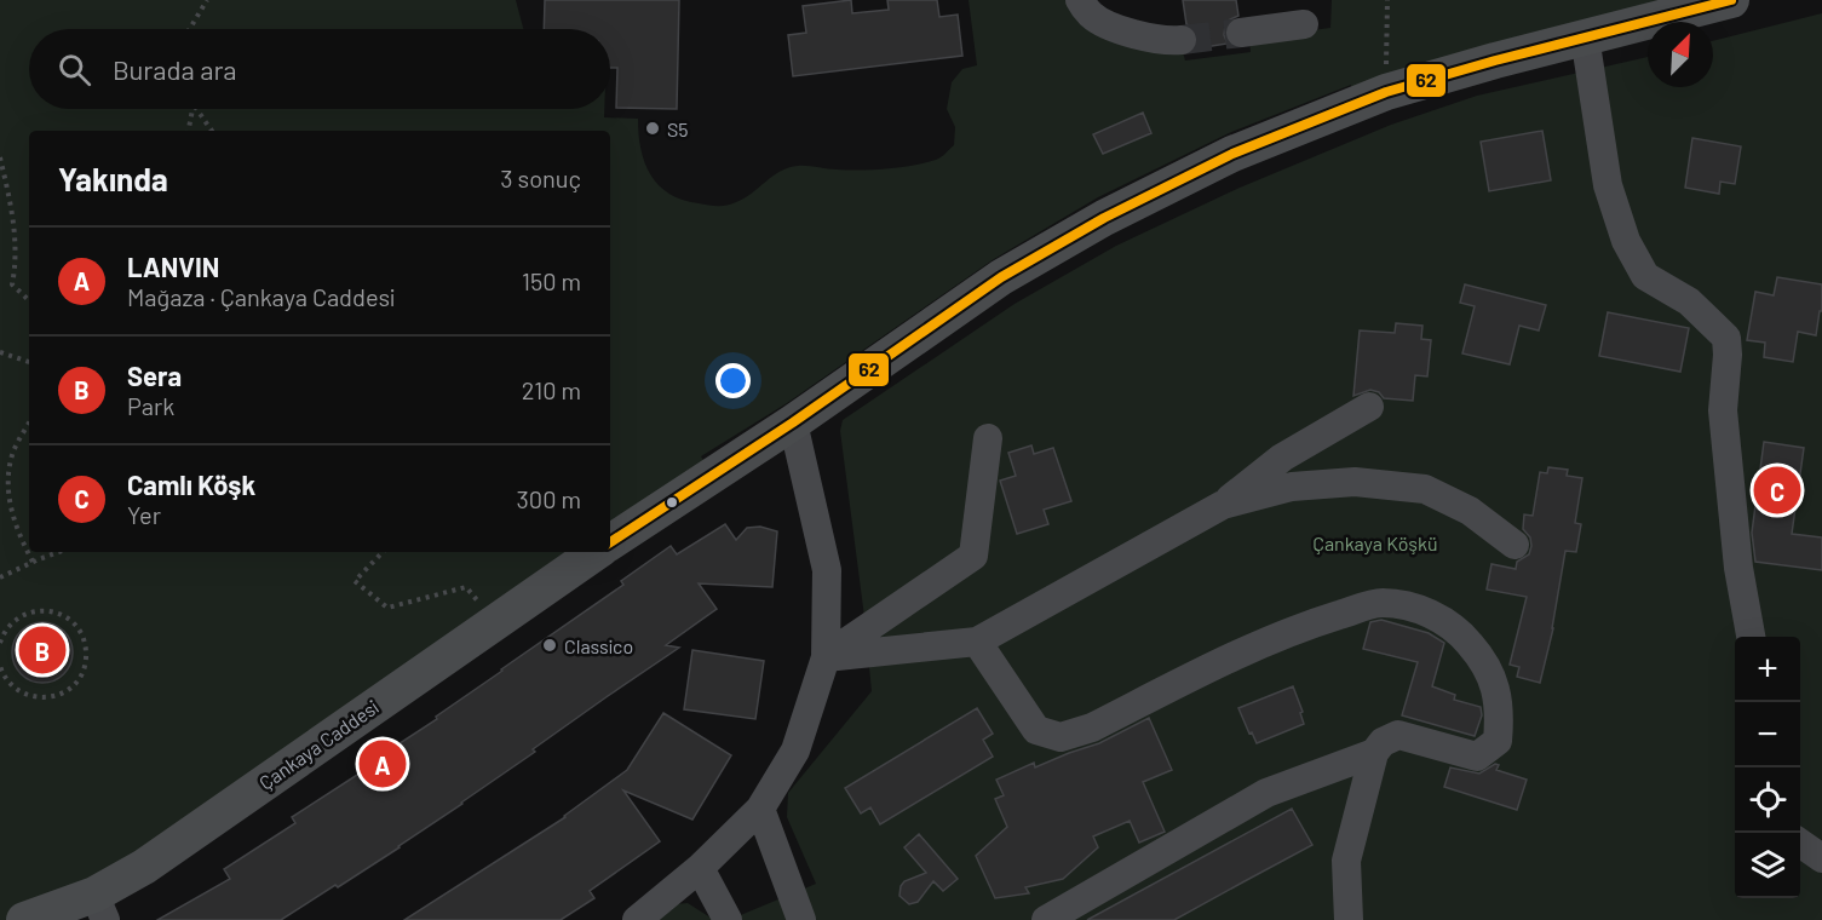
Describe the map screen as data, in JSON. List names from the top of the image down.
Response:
{
  "streets": {
    "main road": ["Çankaya Caddesi"]
  },
  "parks": ["Çankaya Köşkü"],
  "places": ["S5", "Classico"],
  "lines": ["transit line 62"],
  "north": "top right",
  "page": {
    "search": "Burada ara",
    "heading": ["Yakında", "3 sonuç"],
    "list": [
      {
        "mark": "A",
        "name": "LANVIN",
        "note": "Mağaza · Çankaya Caddesi",
        "value": "150 m"
      },
      {
        "mark": "B",
        "name": "Sera",
        "note": "Park",
        "value": "210 m"
      },
      {
        "mark": "C",
        "name": "Camlı Köşk",
        "note": "Yer",
        "value": "300 m"
      }
    ],
    "pins": ["C", "B", "A"],
    "map_buttons": ["+", "−"]
  }
}
